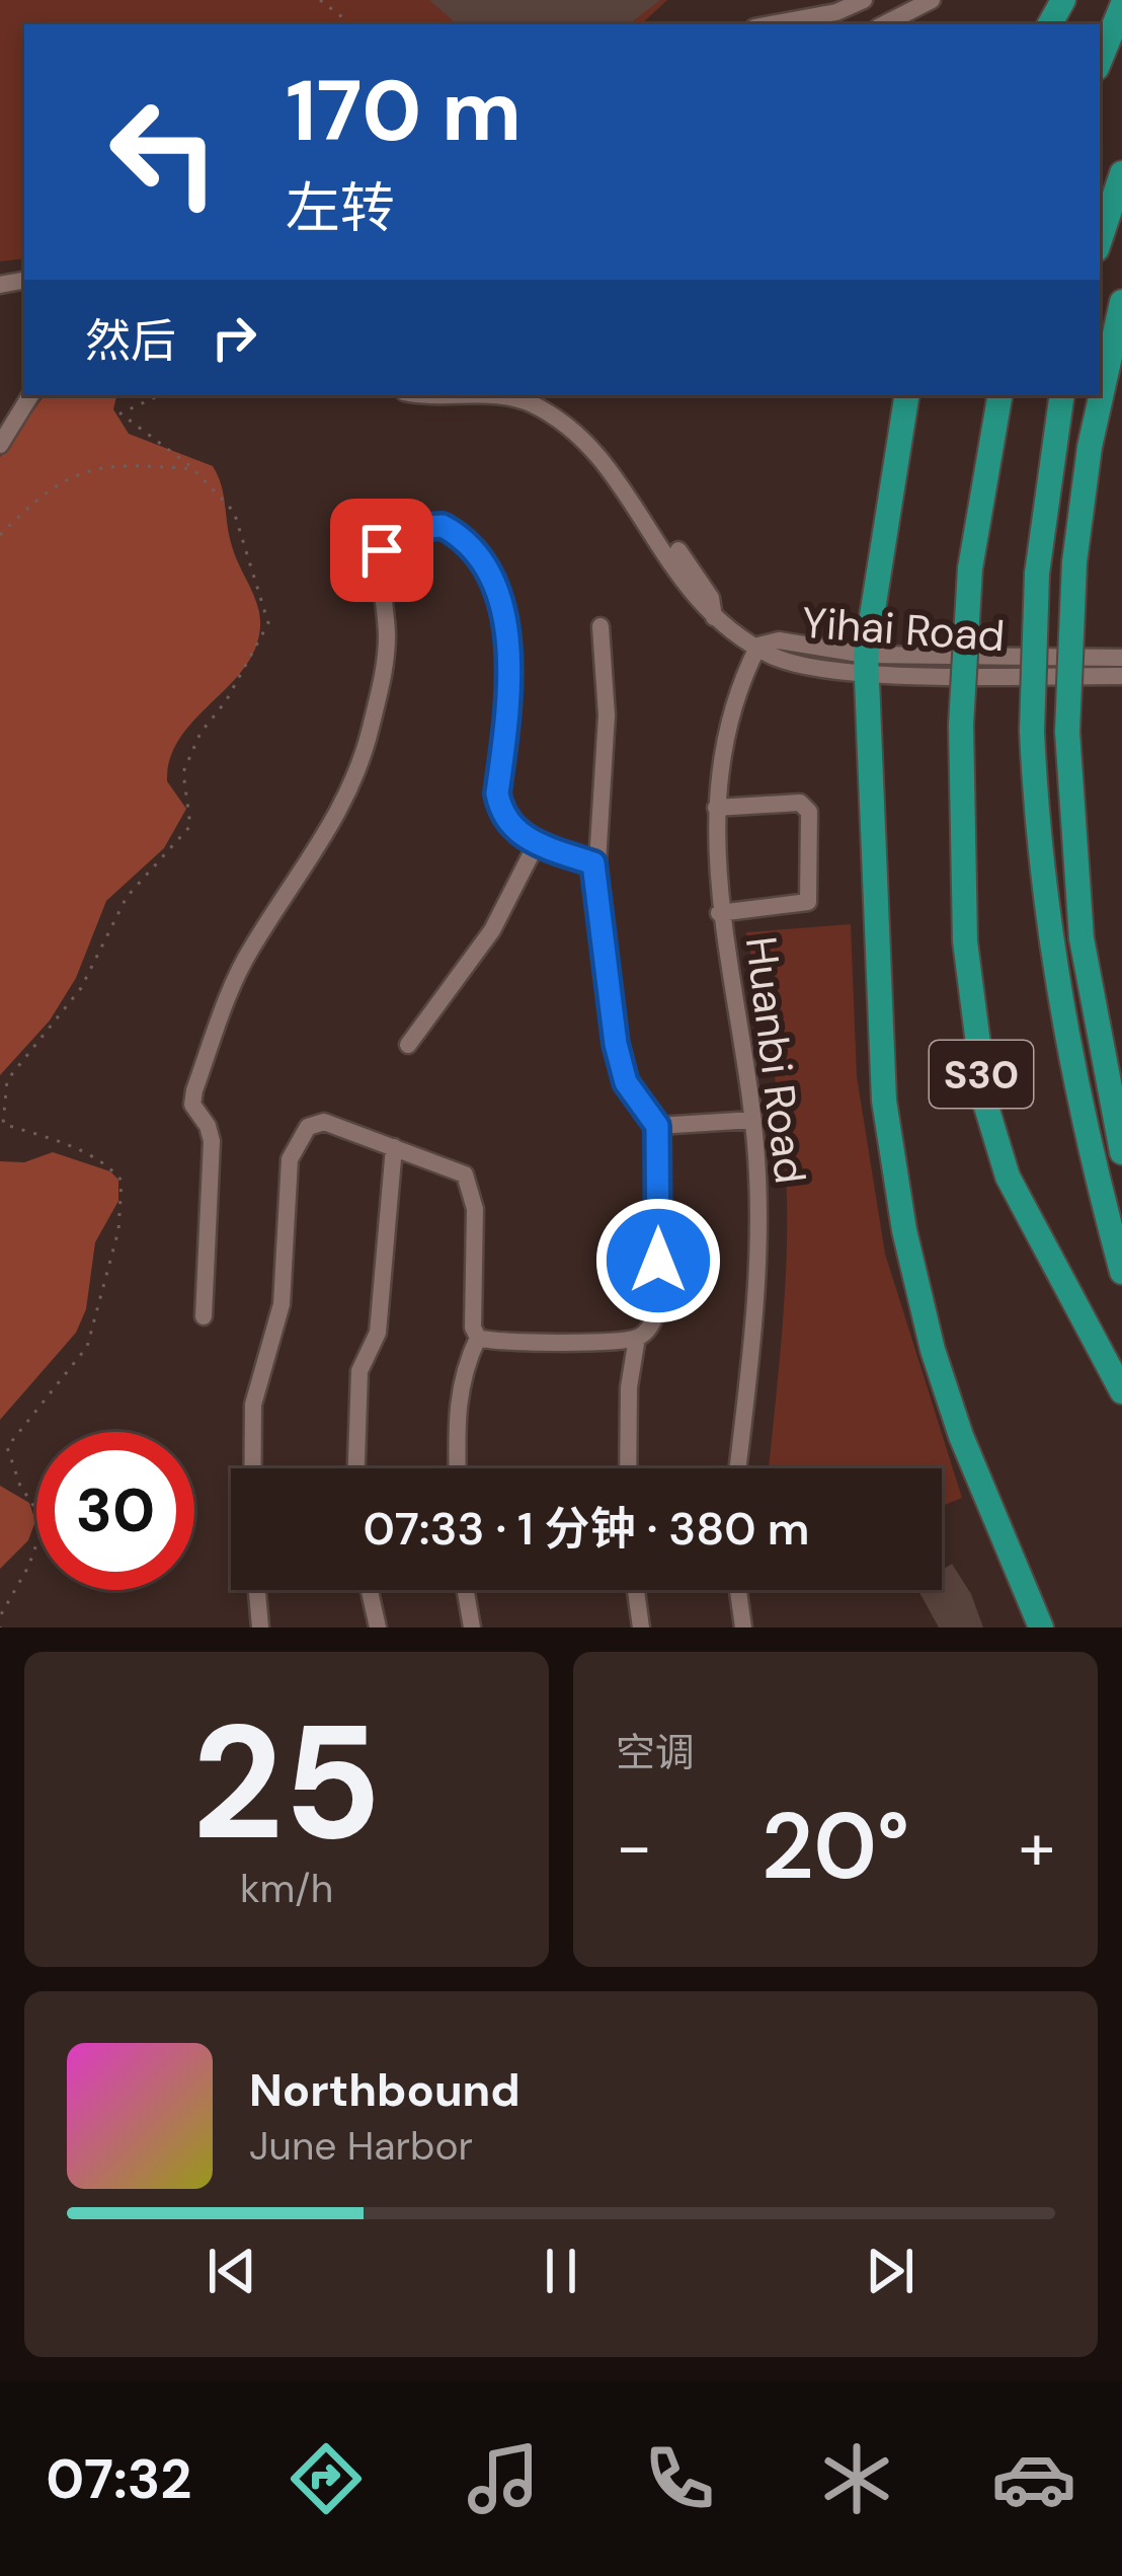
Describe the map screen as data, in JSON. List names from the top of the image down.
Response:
{
  "streets": {
    "highway": ["S30"],
    "street": ["Yihai Road", "Huanbi Road"]
  },
  "crossings": [
    ["Yihai Road", "Huanbi Road"]
  ],
  "page": {
    "turn": ["170 m", "左转"],
    "then": "然后",
    "limit": "30",
    "trip": "07:33 · 1 分钟 · 380 m",
    "tile": [
      ["25", "km/h"],
      "空调"
    ],
    "heat": ["−", "20°", "+"],
    "song": ["Northbound", "June Harbor"],
    "tabs": "07:32"
  }
}
